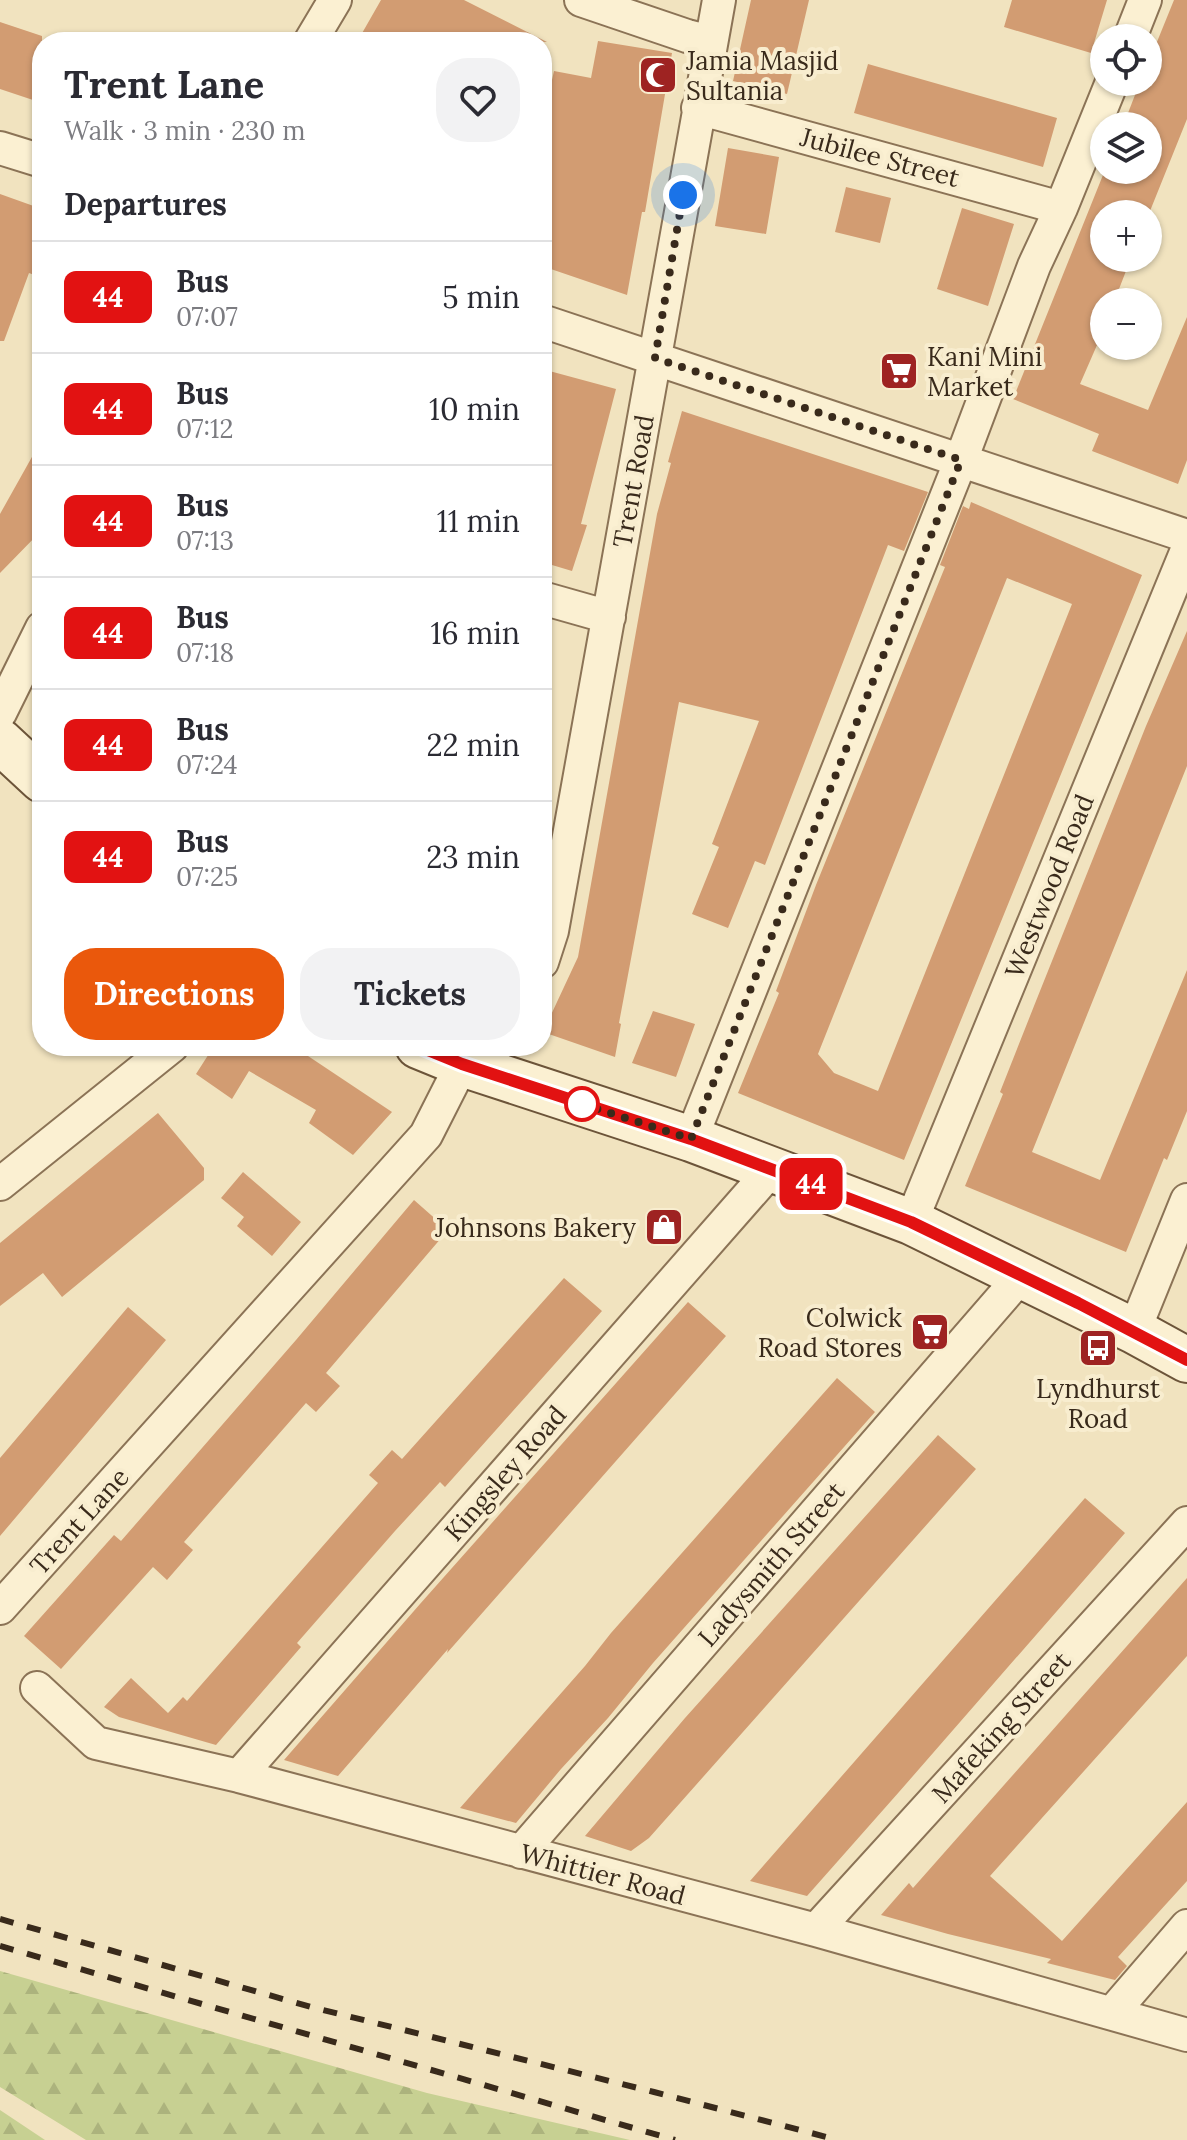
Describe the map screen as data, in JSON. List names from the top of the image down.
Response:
{
  "streets": {
    "street": [
      "Jubilee Street",
      "Trent Road",
      "Westwood Road",
      "Kingsley Road",
      "Trent Lane",
      "Ladysmith Street",
      "Mafeking Street",
      "Whittier Road"
    ]
  },
  "crossings": [
    ["Jubilee Street", "Trent Road"],
    ["Kingsley Road", "Whittier Road"],
    ["Ladysmith Street", "Whittier Road"],
    ["Mafeking Street", "Whittier Road"]
  ],
  "places": {
    "mosque": ["Jamia Masjid Sultania"],
    "supermarket": ["Kani Mini Market", "Colwick Road Stores"],
    "shop": ["Johnsons Bakery"],
    "bus stop": ["Lyndhurst Road"]
  },
  "lines": ["bus line 44"],
  "page": {
    "on_map": "44",
    "map_buttons": ["+", "−"],
    "heading": [
      ["Trent Lane", "Walk · 3 min · 230 m"],
      "Departures"
    ],
    "list": [
      {
        "mark": "44",
        "name": "Bus",
        "note": "07:07",
        "value": "5 min"
      },
      {
        "mark": "44",
        "name": "Bus",
        "note": "07:12",
        "value": "10 min"
      },
      {
        "mark": "44",
        "name": "Bus",
        "note": "07:13",
        "value": "11 min"
      },
      {
        "mark": "44",
        "name": "Bus",
        "note": "07:18",
        "value": "16 min"
      },
      {
        "mark": "44",
        "name": "Bus",
        "note": "07:24",
        "value": "22 min"
      },
      {
        "mark": "44",
        "name": "Bus",
        "note": "07:25",
        "value": "23 min"
      }
    ],
    "buttons": ["Directions", "Tickets"]
  }
}
